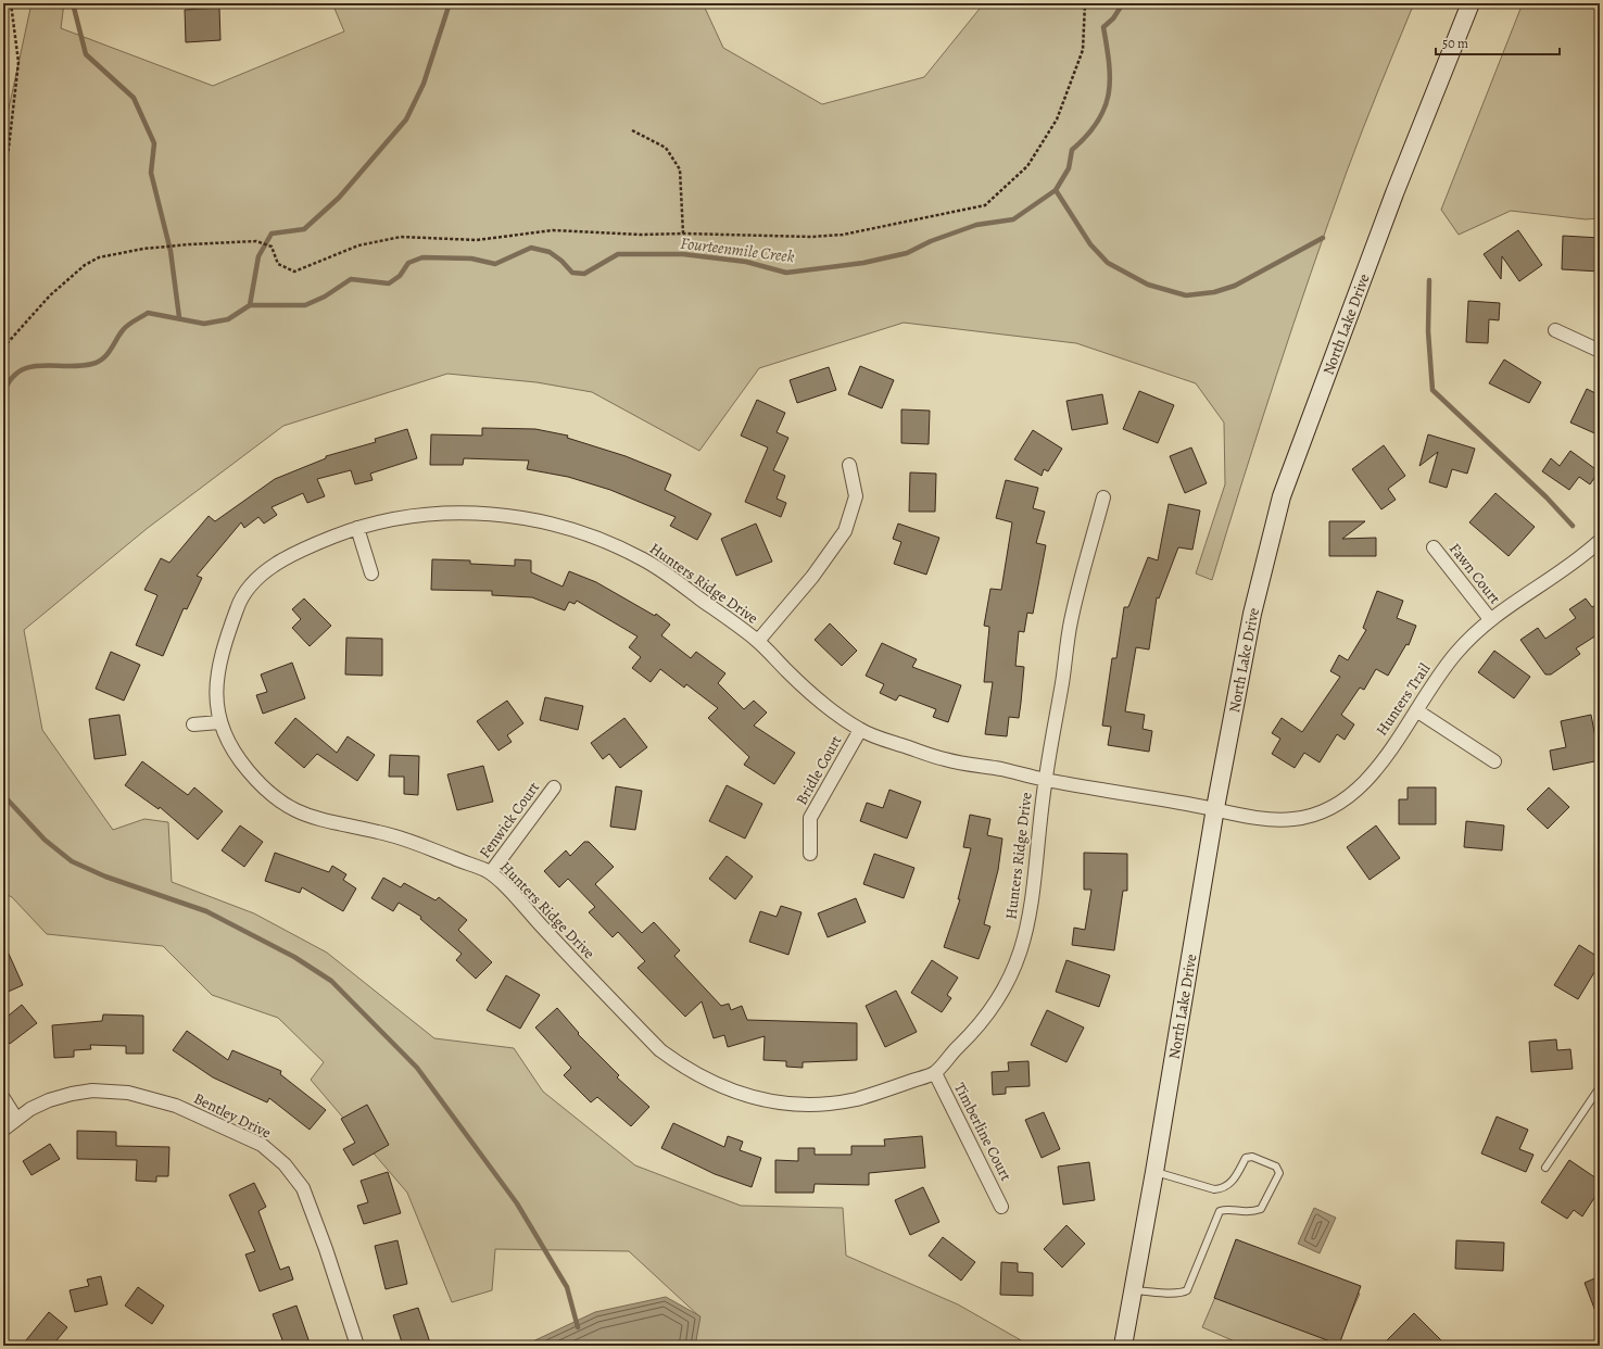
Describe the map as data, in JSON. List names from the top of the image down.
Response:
{
  "streets": {
    "main road": ["North Lake Drive"],
    "street": [
      "Fawn Court",
      "Hunters Ridge Drive",
      "Hunters Trail",
      "Bridle Court",
      "Fenwick Court",
      "Bentley Drive",
      "Timberline Court"
    ]
  },
  "crossings": [
    ["North Lake Drive", "Hunters Ridge Drive"],
    ["North Lake Drive", "Hunters Trail"],
    ["Fawn Court", "Hunters Trail"],
    ["Hunters Ridge Drive", "Hunters Trail"],
    ["Hunters Ridge Drive", "Bridle Court"],
    ["Hunters Ridge Drive", "Fenwick Court"],
    ["Hunters Ridge Drive", "Timberline Court"]
  ],
  "water": ["Fourteenmile Creek"],
  "scale_bar": "50 m"
}
